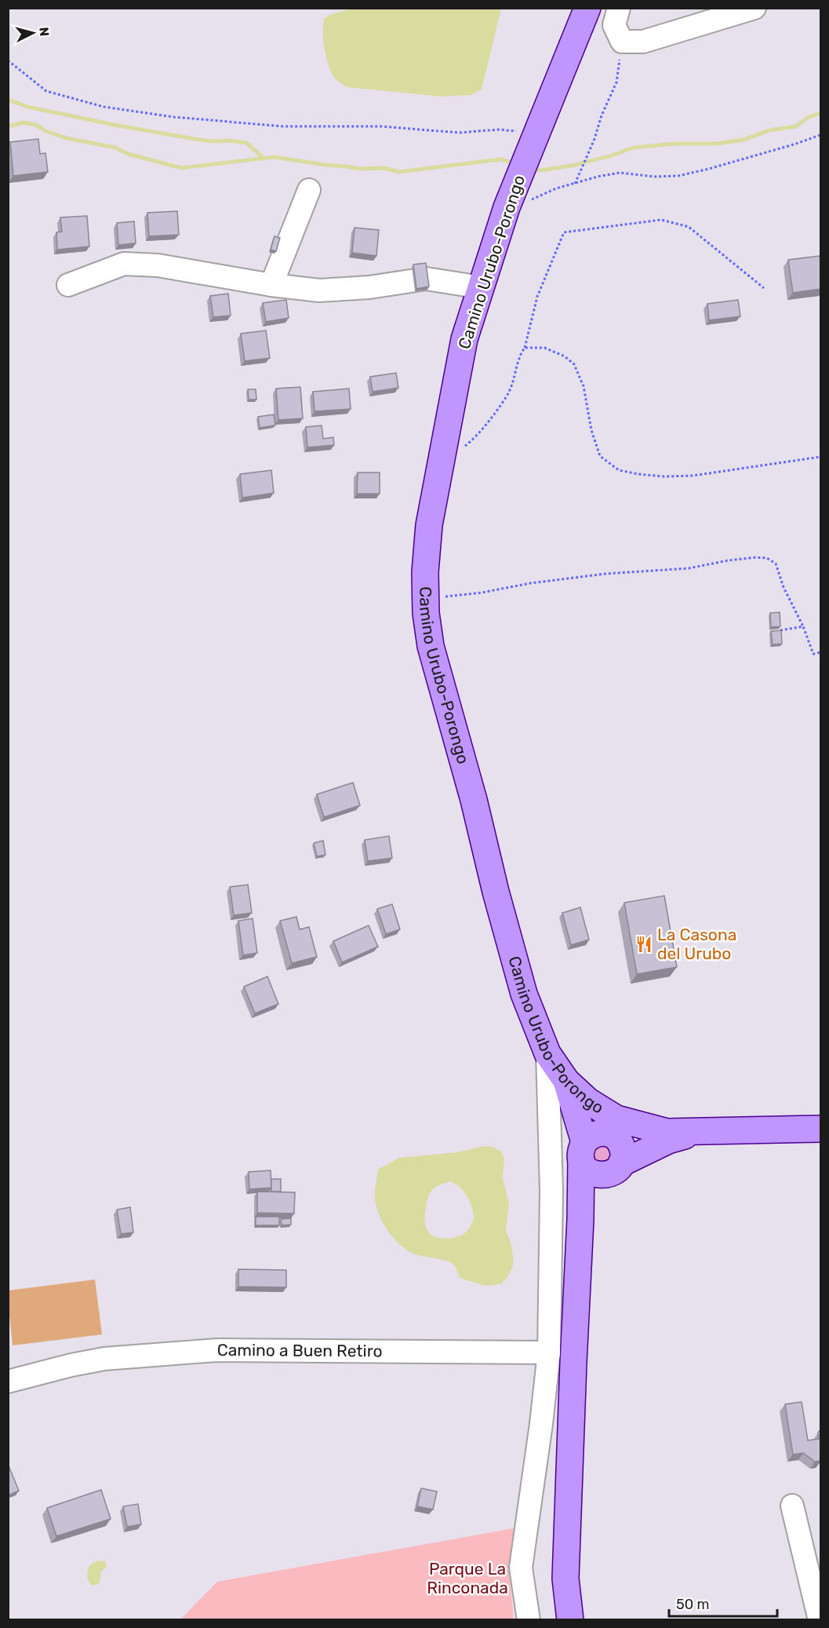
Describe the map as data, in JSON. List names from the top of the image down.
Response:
{
  "streets": {
    "main road": ["Camino Urubo-Porongo"],
    "street": ["Camino a Buen Retiro"]
  },
  "parks": ["Parque La Rinconada"],
  "places": {
    "restaurant": ["La Casona del Urubo"]
  },
  "scale_bar": "50 m",
  "north": "right"
}
